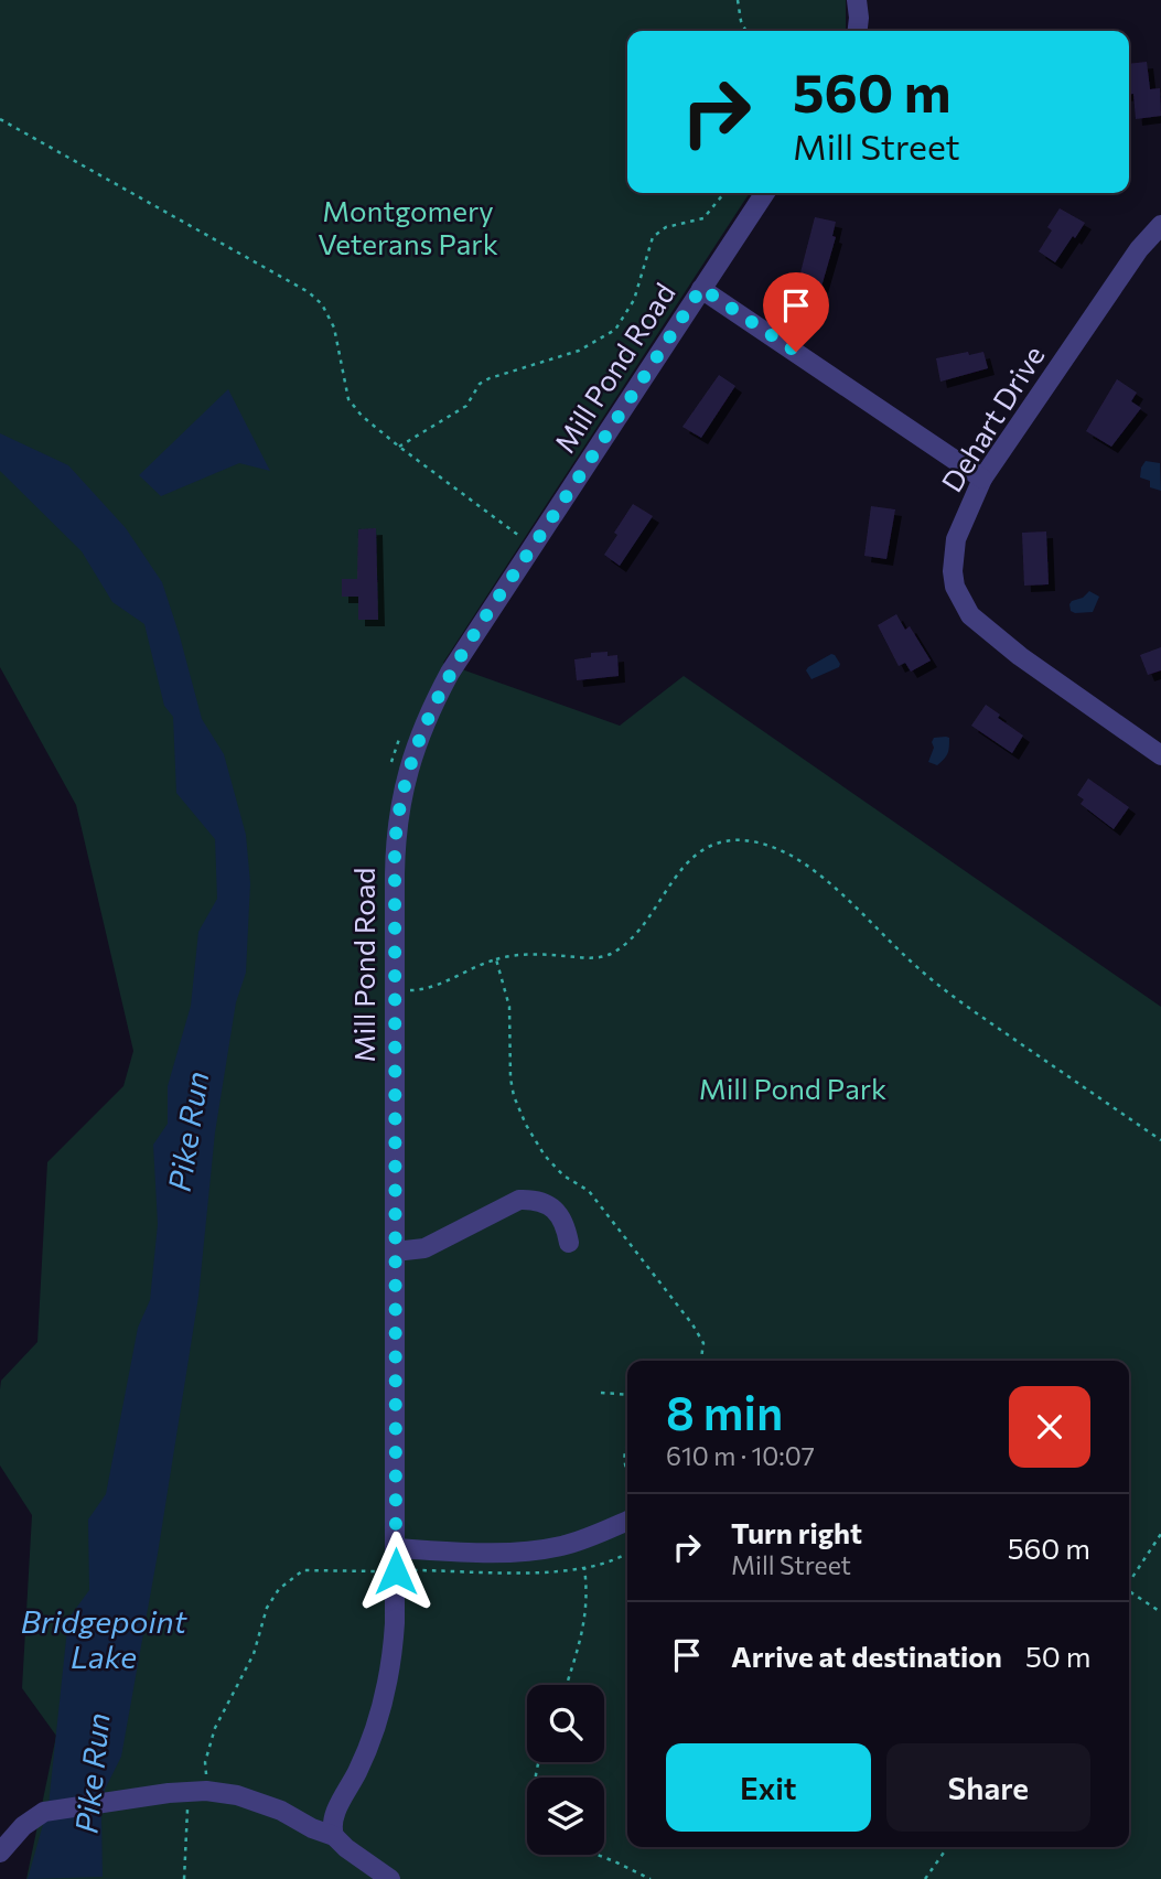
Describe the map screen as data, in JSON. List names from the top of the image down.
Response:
{
  "streets": {
    "street": ["Mill Pond Road", "Dehart Drive"]
  },
  "water": ["Pike Run", "Bridgepoint Lake"],
  "parks": ["Montgomery Veterans Park", "Mill Pond Park"],
  "page": {
    "turn": ["560 m", "Mill Street"],
    "heading": ["8 min", "610 m · 10:07"],
    "list": [
      {
        "name": "Turn right",
        "note": "Mill Street",
        "value": "560 m"
      },
      {
        "name": "Arrive at destination",
        "value": "50 m"
      }
    ],
    "buttons": ["Exit", "Share"]
  }
}
